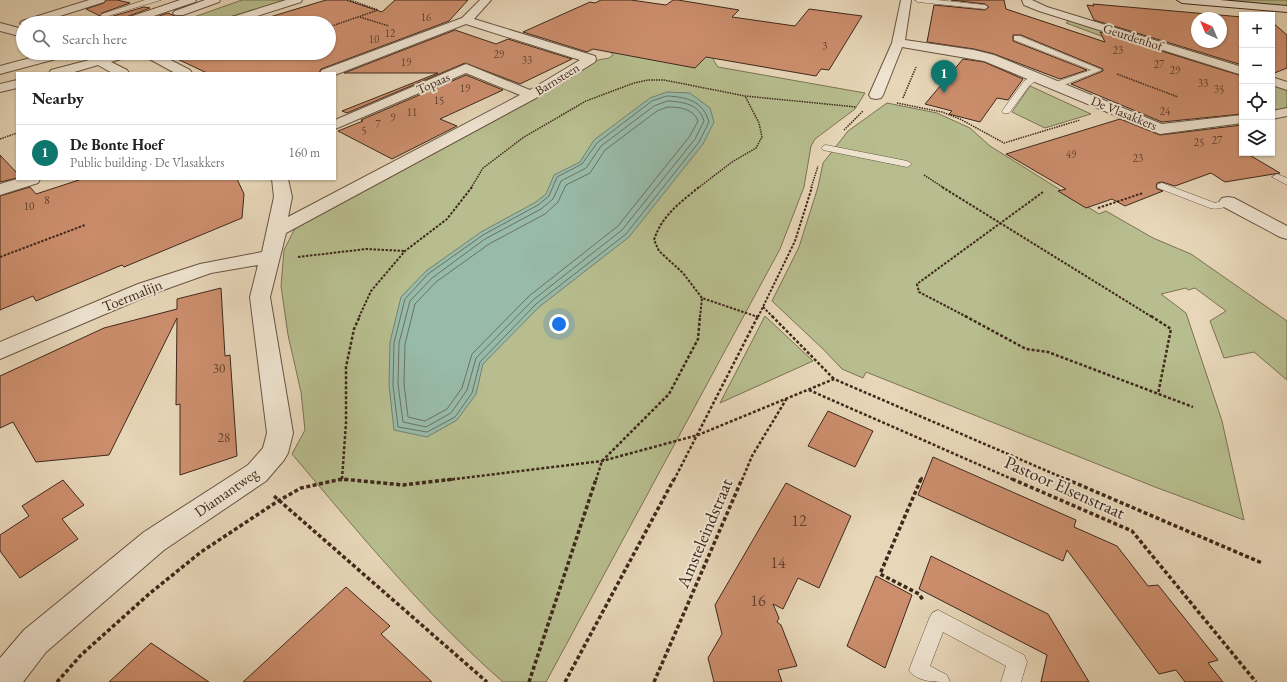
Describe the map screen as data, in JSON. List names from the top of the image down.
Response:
{
  "streets": {
    "street": [
      "Geurdenhof",
      "Barnsteen",
      "Topaas",
      "De Vlasakkers",
      "Toermalijn",
      "Diamantweg"
    ],
    "path": ["Pastoor Elsenstraat", "Amsteleindstraat"]
  },
  "crossings": [
    ["Barnsteen", "Topaas"],
    ["Barnsteen", "Diamantweg"],
    ["Toermalijn", "Diamantweg"]
  ],
  "house_numbers": [
    "16",
    "12",
    "10",
    "3",
    "23",
    "29",
    "33",
    "19",
    "27",
    "29",
    "33",
    "19",
    "35",
    "15",
    "24",
    "11",
    "9",
    "7",
    "5",
    "27",
    "25",
    "49",
    "23",
    "8",
    "10",
    "30",
    "28",
    "12",
    "14",
    "16"
  ],
  "north": "top left",
  "page": {
    "map_buttons": ["+", "−"],
    "search": "Search here",
    "pins": "1",
    "heading": "Nearby",
    "list": [
      {
        "mark": "1",
        "name": "De Bonte Hoef",
        "note": "Public building · De Vlasakkers",
        "value": "160 m"
      }
    ]
  }
}
